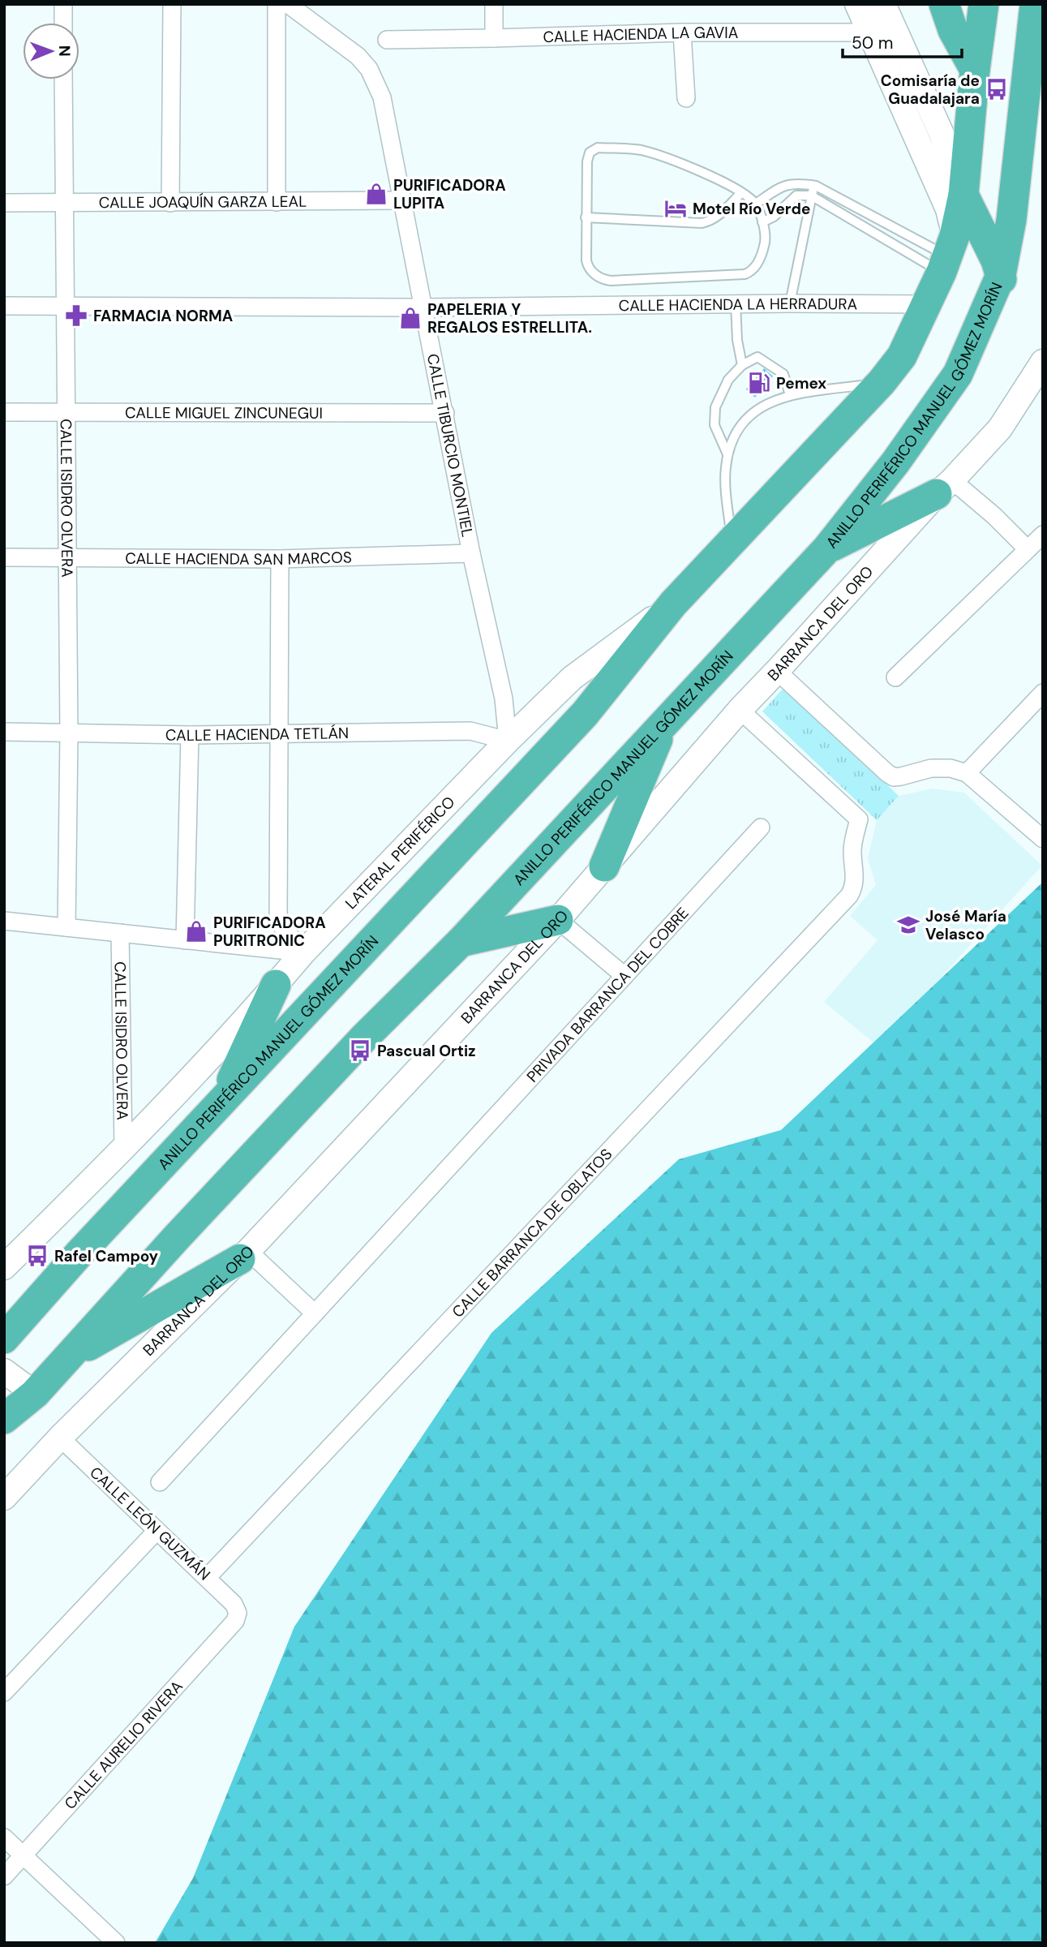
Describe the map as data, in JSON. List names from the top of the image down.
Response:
{
  "streets": {
    "highway": ["ANILLO PERIFÉRICO MANUEL GÓMEZ MORÍN"],
    "street": [
      "CALLE HACIENDA LA GAVIA",
      "CALLE JOAQUÍN GARZA LEAL",
      "CALLE HACIENDA LA HERRADURA",
      "CALLE MIGUEL ZINCUNEGUI",
      "CALLE TIBURCIO MONTIEL",
      "CALLE ISIDRO OLVERA",
      "CALLE HACIENDA SAN MARCOS",
      "BARRANCA DEL ORO",
      "CALLE HACIENDA TETLÁN",
      "LATERAL PERIFÉRICO",
      "PRIVADA BARRANCA DEL COBRE",
      "CALLE BARRANCA DE OBLATOS",
      "CALLE LEÓN GUZMÁN",
      "CALLE AURELIO RIVERA"
    ]
  },
  "crossings": [
    ["CALLE JOAQUÍN GARZA LEAL", "CALLE TIBURCIO MONTIEL"],
    ["CALLE JOAQUÍN GARZA LEAL", "CALLE ISIDRO OLVERA"],
    ["CALLE HACIENDA LA HERRADURA", "ANILLO PERIFÉRICO MANUEL GÓMEZ MORÍN"],
    ["CALLE HACIENDA LA HERRADURA", "CALLE TIBURCIO MONTIEL"],
    ["CALLE HACIENDA LA HERRADURA", "CALLE ISIDRO OLVERA"],
    ["CALLE MIGUEL ZINCUNEGUI", "CALLE TIBURCIO MONTIEL"],
    ["CALLE MIGUEL ZINCUNEGUI", "CALLE ISIDRO OLVERA"],
    ["ANILLO PERIFÉRICO MANUEL GÓMEZ MORÍN", "LATERAL PERIFÉRICO"],
    ["CALLE TIBURCIO MONTIEL", "CALLE HACIENDA SAN MARCOS"],
    ["CALLE TIBURCIO MONTIEL", "CALLE HACIENDA TETLÁN"],
    ["CALLE TIBURCIO MONTIEL", "LATERAL PERIFÉRICO"],
    ["CALLE ISIDRO OLVERA", "CALLE HACIENDA SAN MARCOS"],
    ["CALLE ISIDRO OLVERA", "CALLE HACIENDA TETLÁN"],
    ["CALLE ISIDRO OLVERA", "LATERAL PERIFÉRICO"],
    ["BARRANCA DEL ORO", "CALLE BARRANCA DE OBLATOS"],
    ["BARRANCA DEL ORO", "CALLE LEÓN GUZMÁN"],
    ["CALLE HACIENDA TETLÁN", "LATERAL PERIFÉRICO"],
    ["CALLE BARRANCA DE OBLATOS", "CALLE LEÓN GUZMÁN"],
    ["CALLE LEÓN GUZMÁN", "CALLE AURELIO RIVERA"]
  ],
  "places": {
    "bus stop": ["Comisaría de Guadalajara", "Pascual Ortiz", "Rafel Campoy"],
    "shop": ["PURIFICADORA LUPITA", "PAPELERIA Y REGALOS ESTRELLITA.", "PURIFICADORA PURITRONIC"],
    "hotel": ["Motel Río Verde"],
    "pharmacy": ["FARMACIA NORMA"],
    "fuel station": ["Pemex"],
    "school or university": ["José María Velasco"]
  },
  "scale_bar": "50 m",
  "north": "right"
}
